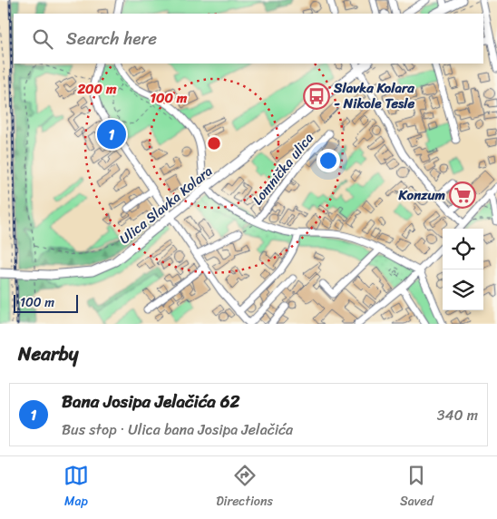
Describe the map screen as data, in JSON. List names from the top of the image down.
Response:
{
  "streets": {
    "main road": ["Ulica Slavka Kolara"],
    "street": ["Lomnička ulica"]
  },
  "crossings": [
    ["Lomnička ulica", "Ulica Slavka Kolara"]
  ],
  "places": {
    "bus stop": ["Slavka Kolara - Nikole Tesle"],
    "supermarket": ["Konzum"]
  },
  "scale_bar": "100 m",
  "page": {
    "search": "Search here",
    "pins": "1",
    "scale": "100 m",
    "heading": "Nearby",
    "list": [
      {
        "mark": "1",
        "name": "Bana Josipa Jelačića 62",
        "note": "Bus stop · Ulica bana Josipa Jelačića",
        "value": "340 m"
      }
    ],
    "nav": ["Map", "Directions", "Saved"]
  },
  "rings": ["200 m", "100 m"]
}
